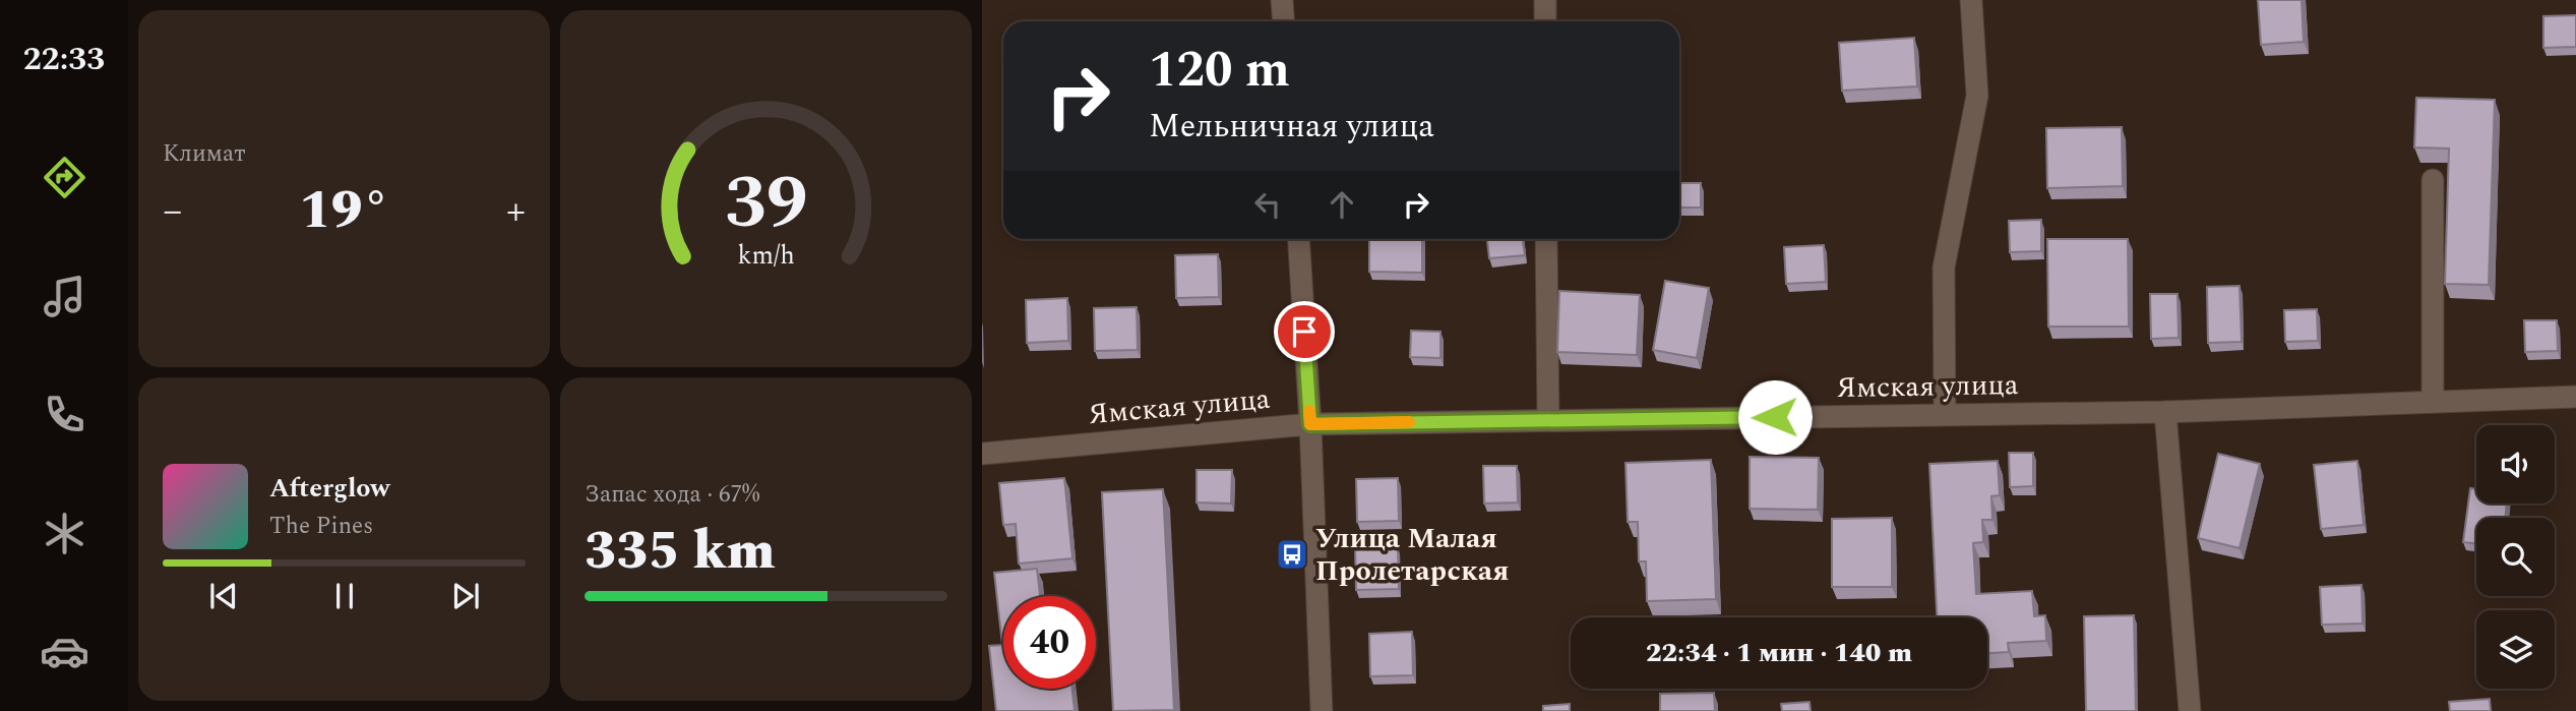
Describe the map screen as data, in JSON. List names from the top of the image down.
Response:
{
  "streets": {
    "street": ["Ямская улица"]
  },
  "places": {
    "bus stop": ["Улица Малая Пролетарская"]
  },
  "page": {
    "tabs": "22:33",
    "tile": [
      "Климат",
      ["Запас хода · 67%", "335 km"]
    ],
    "turn": ["120 m", "Мельничная улица"],
    "heat": ["−", "19°", "+"],
    "song": ["Afterglow", "The Pines"],
    "limit": "40",
    "trip": "22:34 · 1 мин · 140 m",
    "gauge": ["39", "km/h"]
  }
}
